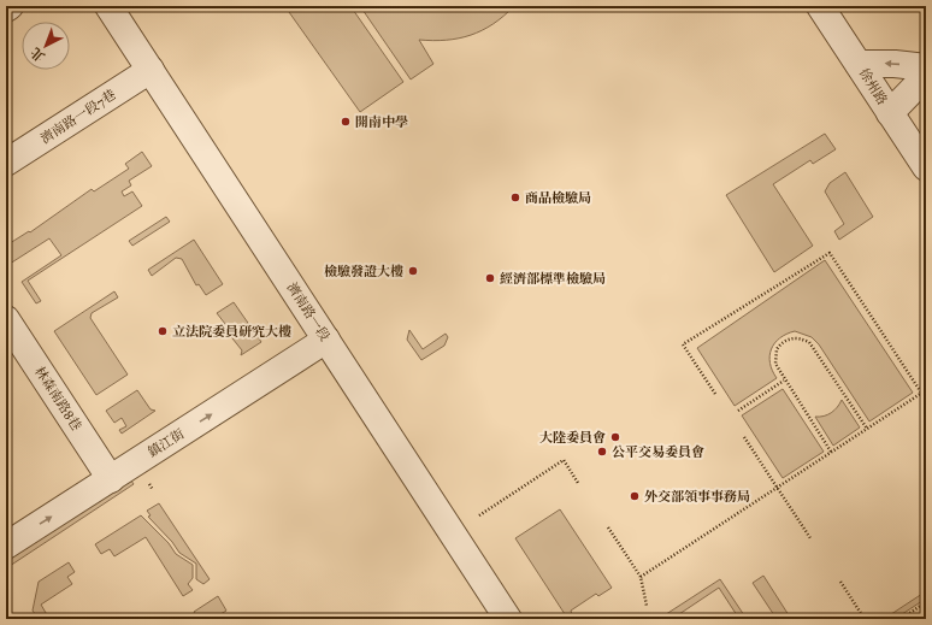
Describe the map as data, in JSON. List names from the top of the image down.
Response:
{
  "streets": {
    "street": [
      "徐州路",
      "濟南路一段7巷",
      "濟南路一段",
      "林森南路8巷",
      "鎮江街"
    ]
  },
  "crossings": [
    ["濟南路一段7巷", "濟南路一段"],
    ["濟南路一段", "鎮江街"],
    ["林森南路8巷", "鎮江街"]
  ],
  "one_way": ["鎮江街"],
  "places": [
    "開南中學",
    "商品檢驗局",
    "檢驗發證大樓",
    "經濟部標準檢驗局",
    "立法院委員研究大樓",
    "大陸委員會",
    "公平交易委員會",
    "外交部領事事務局"
  ],
  "north": "bottom left"
}
